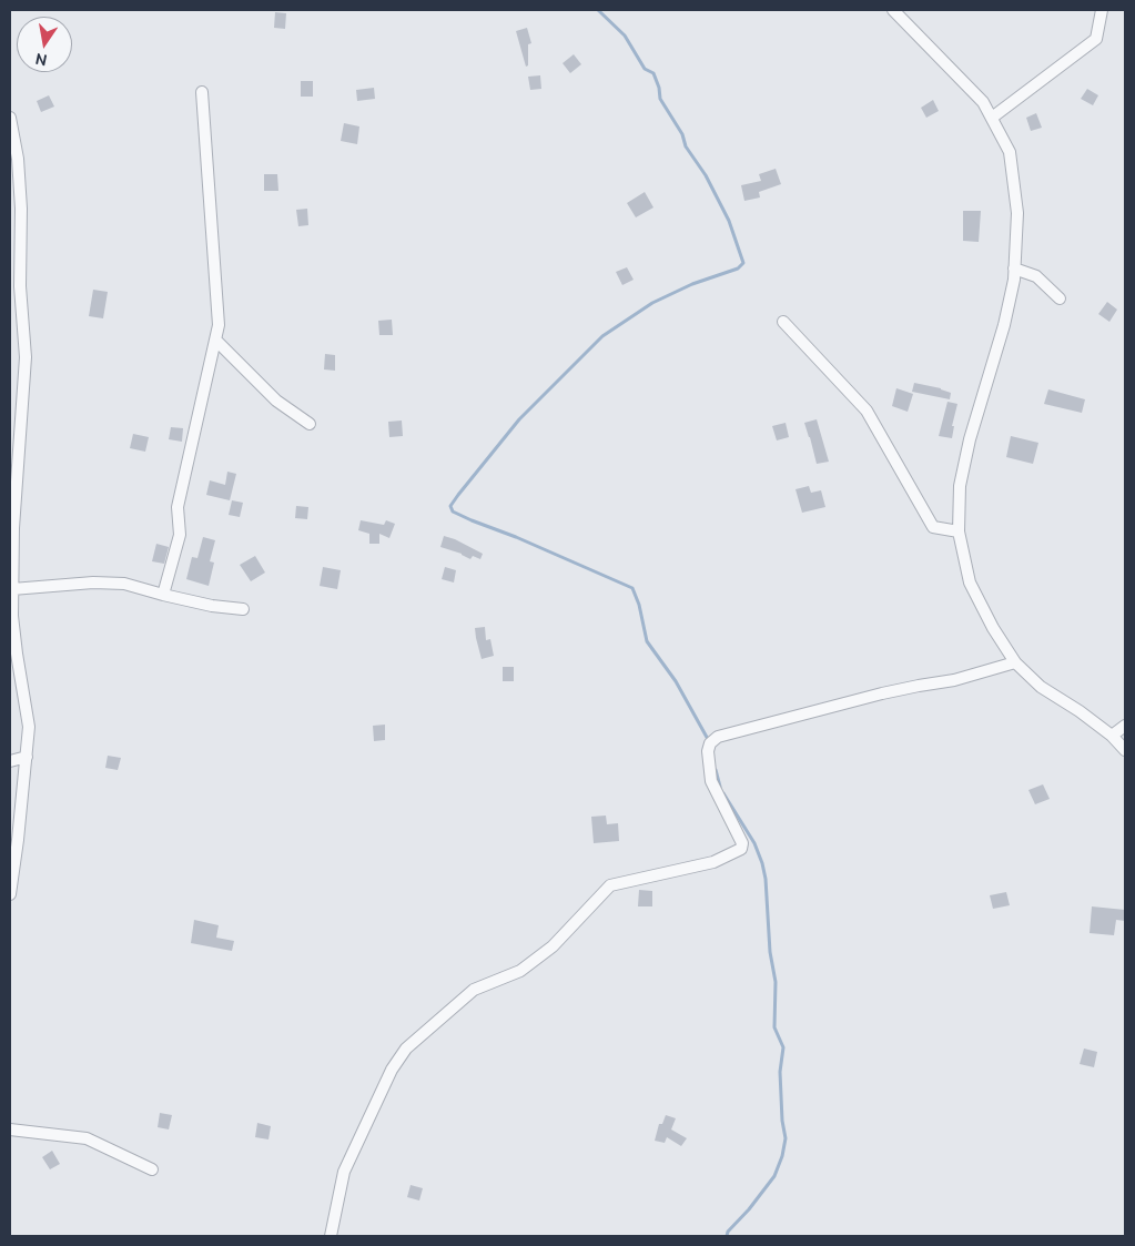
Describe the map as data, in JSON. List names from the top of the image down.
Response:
{
  "north": "bottom"
}
